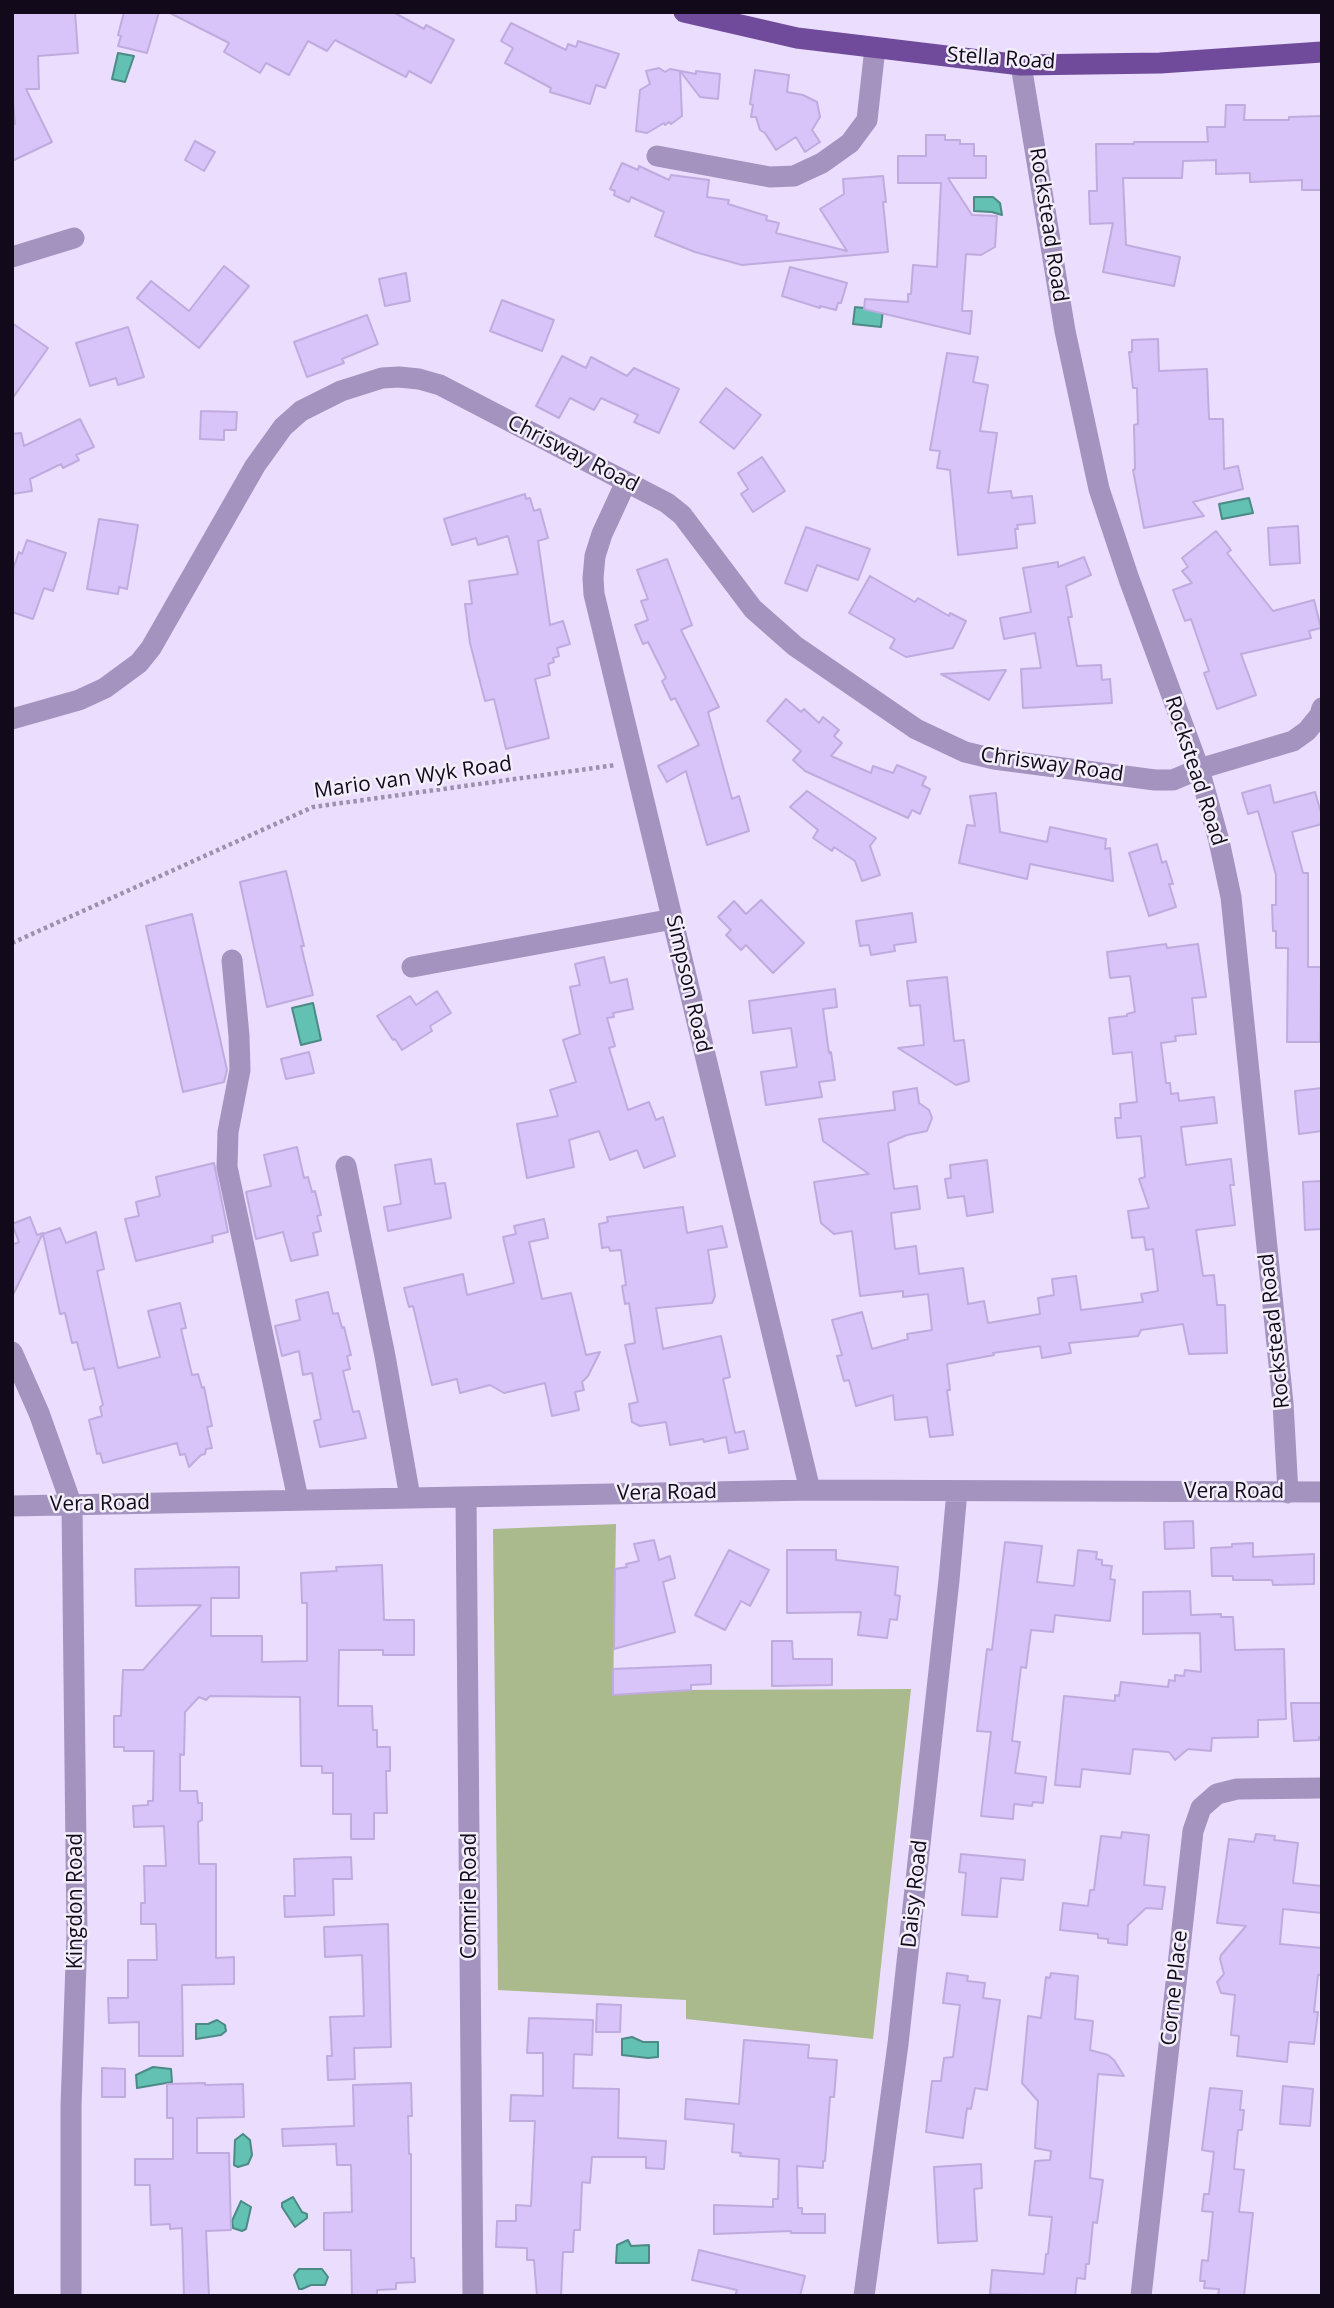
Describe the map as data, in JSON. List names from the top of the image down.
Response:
{
  "streets": {
    "main road": ["Stella Road"],
    "street": [
      "Rockstead Road",
      "Chrisway Road",
      "Simpson Road",
      "Vera Road",
      "Daisy Road",
      "Comrie Road",
      "Kingdon Road",
      "Corne Place"
    ],
    "path": ["Mario van Wyk Road"]
  },
  "crossings": [
    ["Stella Road", "Rockstead Road"],
    ["Rockstead Road", "Chrisway Road"],
    ["Rockstead Road", "Vera Road"],
    ["Chrisway Road", "Simpson Road"],
    ["Mario van Wyk Road", "Simpson Road"],
    ["Simpson Road", "Vera Road"],
    ["Vera Road", "Daisy Road"],
    ["Vera Road", "Comrie Road"],
    ["Vera Road", "Kingdon Road"]
  ]
}
